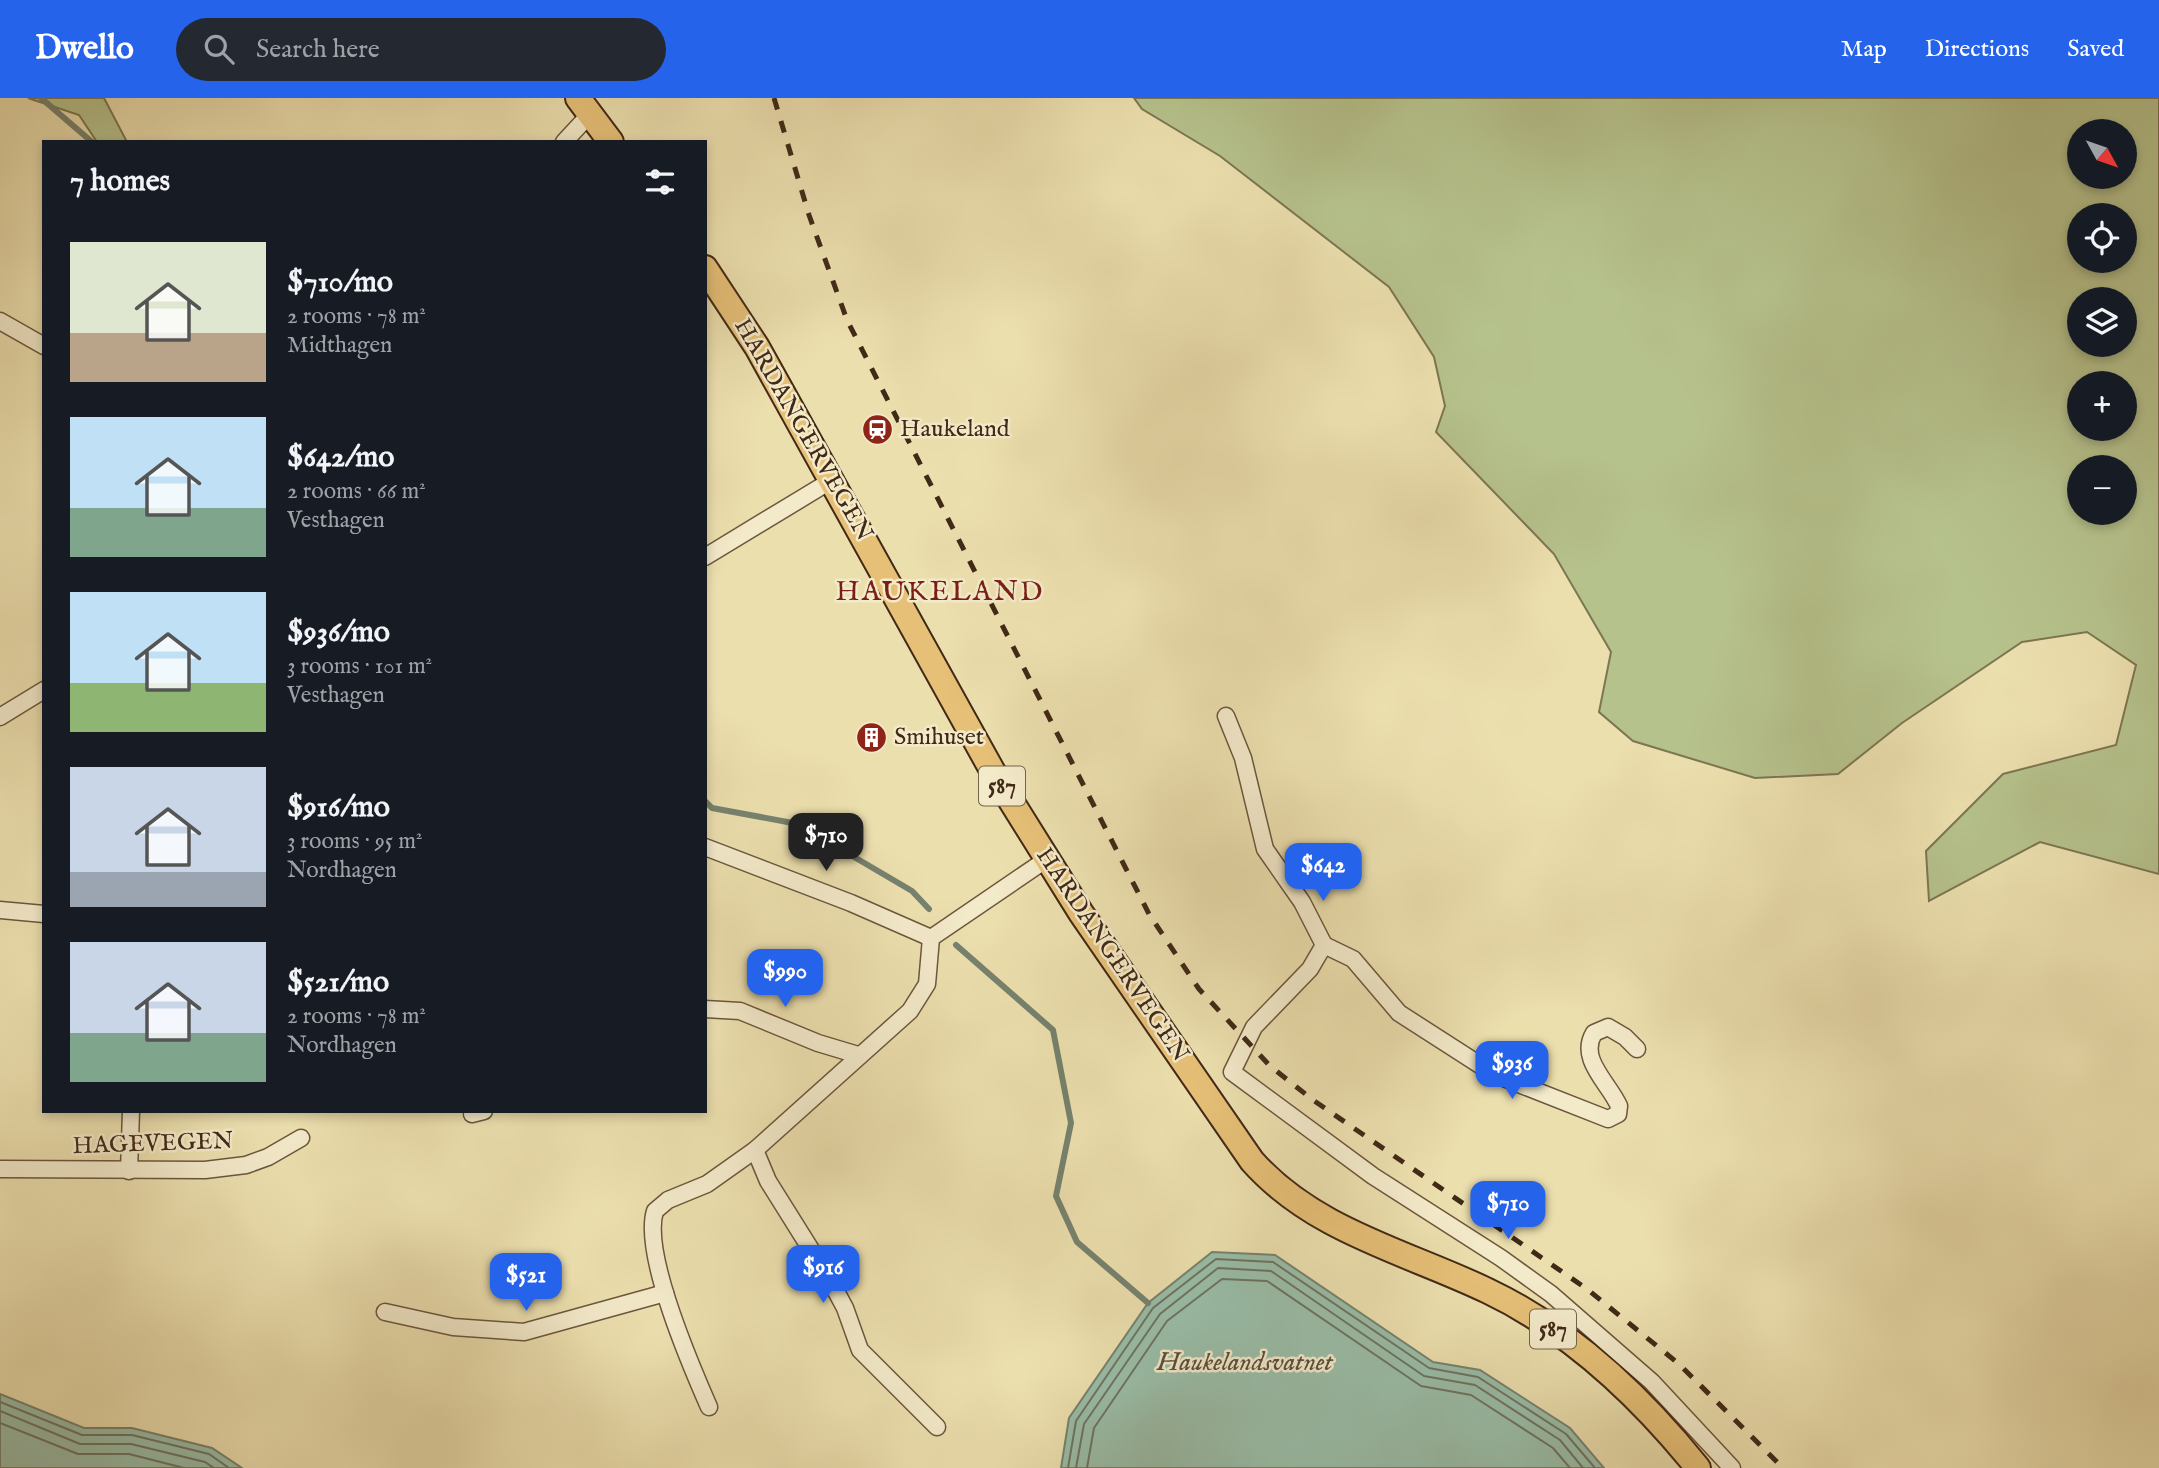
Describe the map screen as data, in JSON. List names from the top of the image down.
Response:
{
  "streets": {
    "main road": ["HARDANGERVEGEN", "587"],
    "street": ["HAGEVEGEN"]
  },
  "districts": ["HAUKELAND"],
  "water": ["Haukelandsvatnet"],
  "places": {
    "station": ["Haukeland"],
    "building": ["Smihuset"]
  },
  "north": "bottom right",
  "page": {
    "header": "Dwello",
    "search": "Search here",
    "nav": ["Map", "Directions", "Saved"],
    "map_buttons": ["+", "−"],
    "heading": "7 homes",
    "list": [
      {
        "name": "$710/mo",
        "note": "2 rooms · 78 m² · Midthagen"
      },
      {
        "name": "$642/mo",
        "note": "2 rooms · 66 m² · Vesthagen"
      },
      {
        "name": "$936/mo",
        "note": "3 rooms · 101 m² · Vesthagen"
      },
      {
        "name": "$916/mo",
        "note": "3 rooms · 95 m² · Nordhagen"
      },
      {
        "name": "$521/mo",
        "note": "2 rooms · 78 m² · Nordhagen"
      }
    ],
    "price": [
      "$710",
      "$642",
      "$990",
      "$936",
      "$710",
      "$916",
      "$521"
    ]
  }
}
